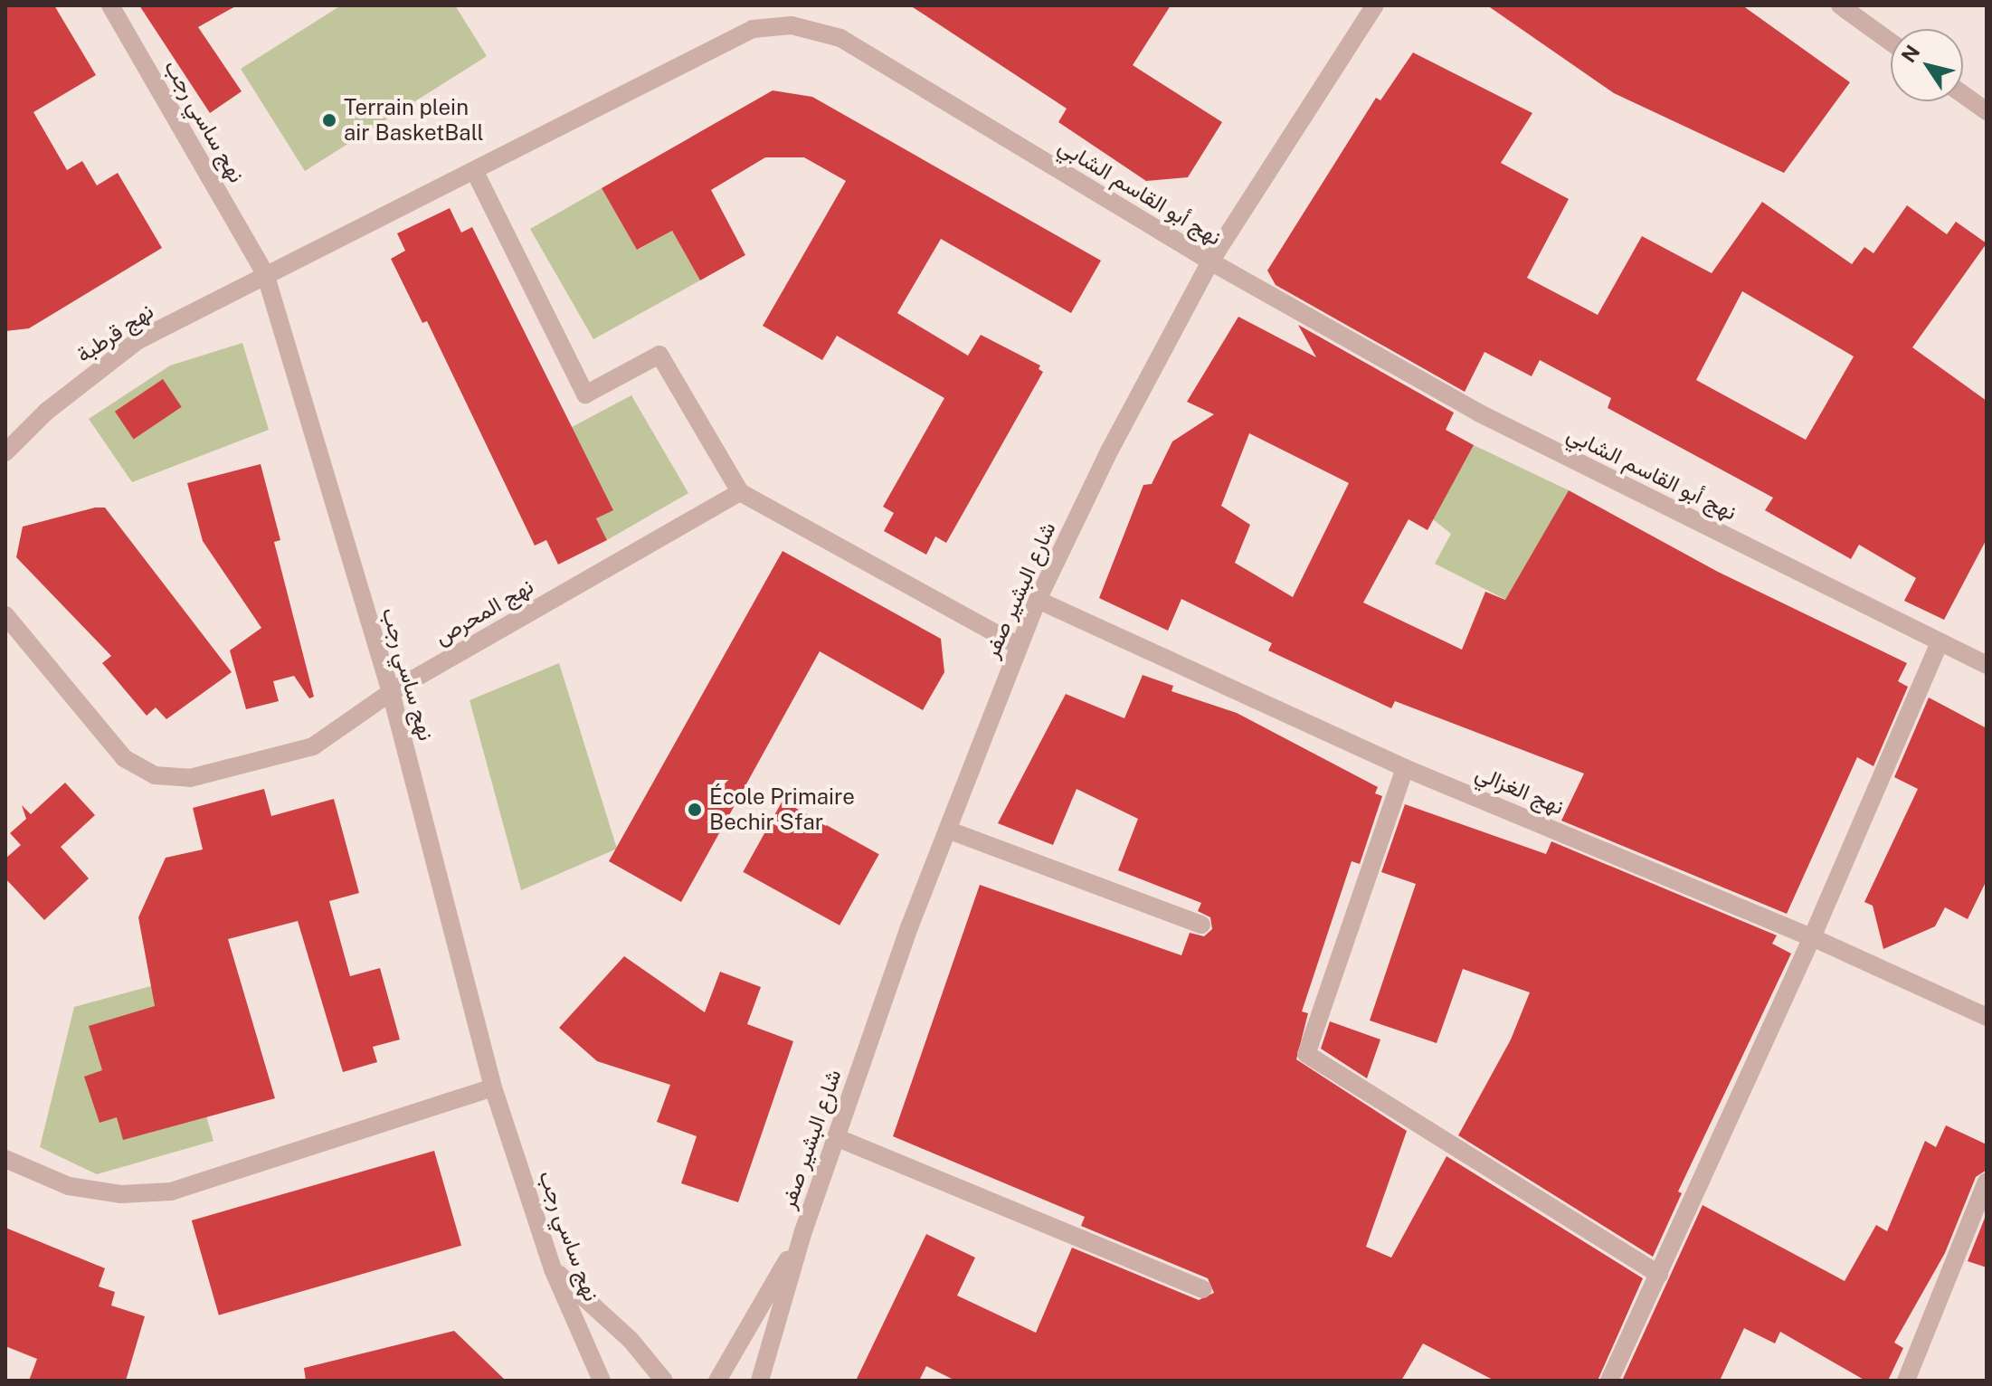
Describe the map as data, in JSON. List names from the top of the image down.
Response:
{
  "streets": {
    "street": [
      "نهج ساسي رجب",
      "نهج أبو القاسم الشابي",
      "نهج قرطبة",
      "شارع البشير صفر",
      "نهج المحرص",
      "نهج الغزالي"
    ]
  },
  "crossings": [
    ["نهج ساسي رجب", "نهج أبو القاسم الشابي"],
    ["نهج ساسي رجب", "نهج قرطبة"],
    ["نهج ساسي رجب", "نهج المحرص"],
    ["نهج أبو القاسم الشابي", "نهج قرطبة"],
    ["نهج أبو القاسم الشابي", "شارع البشير صفر"],
    ["شارع البشير صفر", "نهج الغزالي"]
  ],
  "places": ["Terrain plein air BasketBall", "École Primaire Bechir Sfar"],
  "north": "top left"
}
